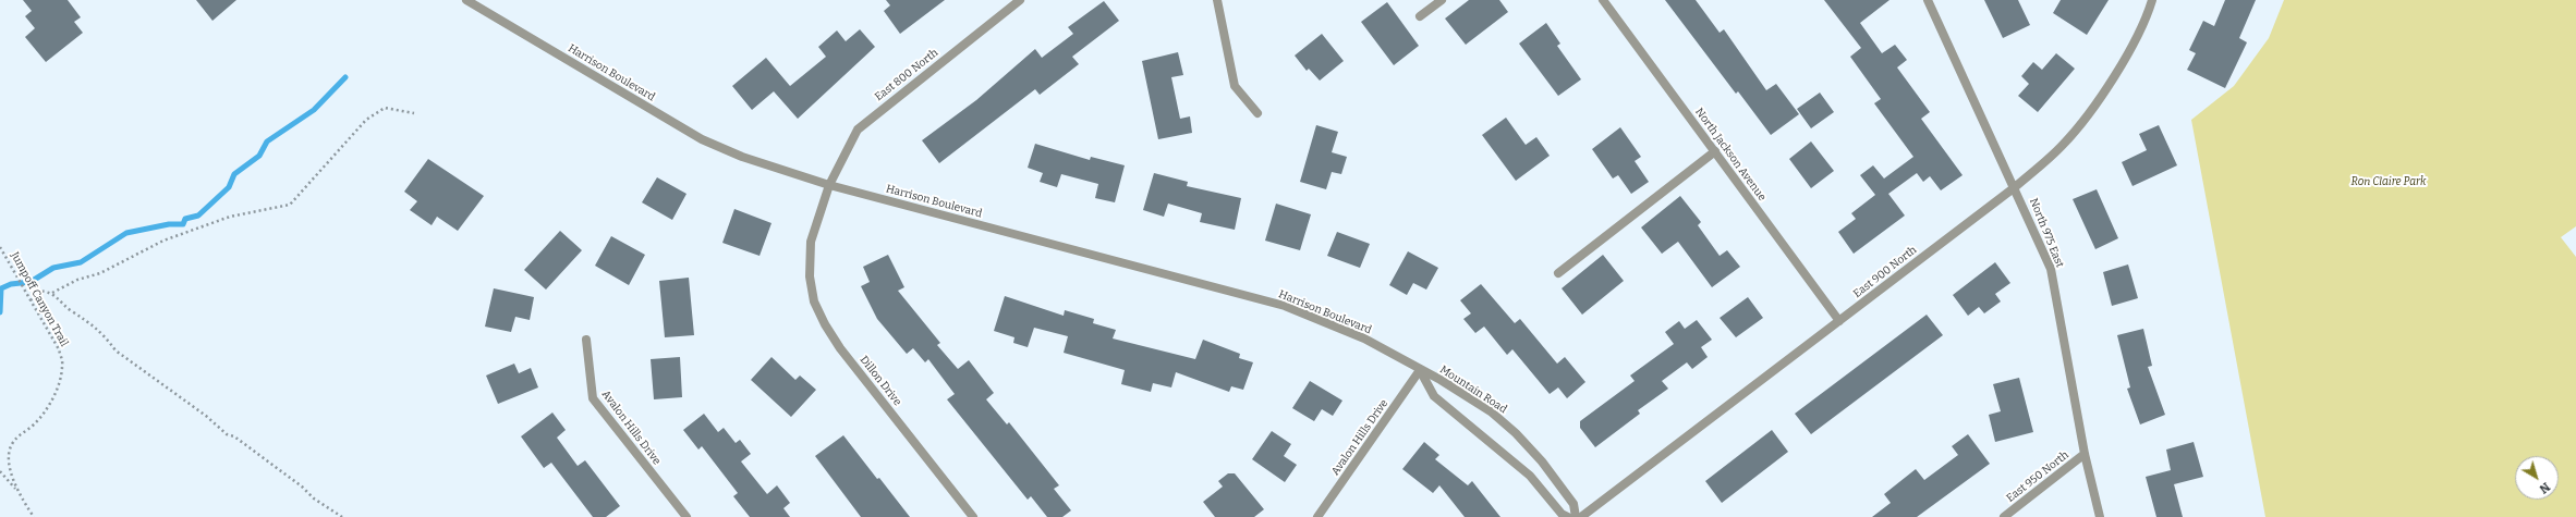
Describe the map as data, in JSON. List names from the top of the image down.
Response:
{
  "streets": {
    "street": [
      "Harrison Boulevard",
      "East 800 North",
      "North Jackson Avenue",
      "North 975 East",
      "East 900 North",
      "Dillon Drive",
      "Mountain Road",
      "Avalon Hills Drive",
      "East 950 North"
    ],
    "path": ["Jumpoff Canyon Trail"]
  },
  "crossings": [
    ["Harrison Boulevard", "East 800 North"],
    ["Harrison Boulevard", "Mountain Road"],
    ["Harrison Boulevard", "Avalon Hills Drive"],
    ["East 800 North", "Dillon Drive"],
    ["North Jackson Avenue", "East 900 North"],
    ["North 975 East", "East 900 North"],
    ["North 975 East", "East 950 North"],
    ["Mountain Road", "Avalon Hills Drive"]
  ],
  "parks": ["Ron Claire Park"],
  "north": "bottom right"
}
